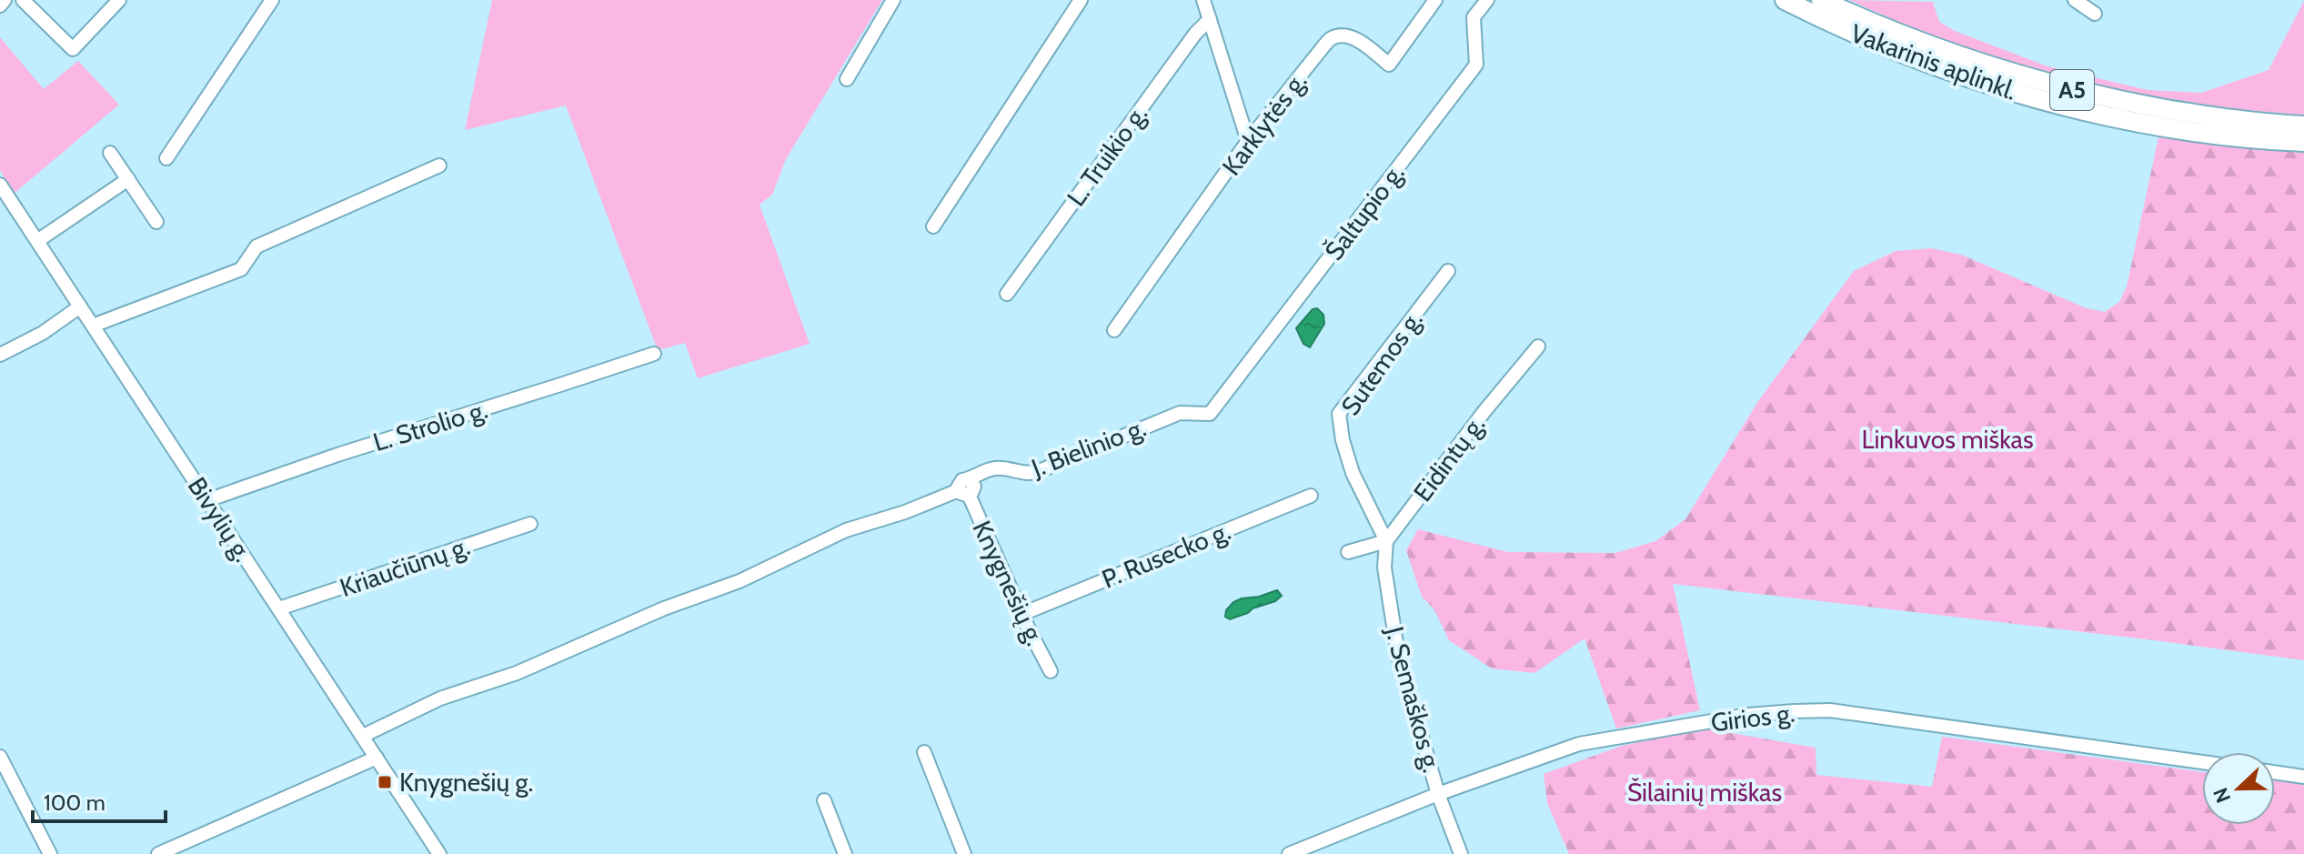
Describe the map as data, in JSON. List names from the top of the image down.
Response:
{
  "streets": {
    "highway": ["Vakarinis aplinkl.", "A5"],
    "street": [
      "Karklytės g.",
      "L. Truikio g.",
      "Šaltupio g.",
      "Sutemos g.",
      "L. Strolio g.",
      "J. Bielinio g.",
      "Eidintų g.",
      "Bivylių g.",
      "P. Rusecko g.",
      "Kriaučiūnų g.",
      "Knygnešių g.",
      "J. Semaškos g.",
      "Girios g."
    ]
  },
  "crossings": [
    ["Šaltupio g.", "J. Bielinio g."],
    ["Sutemos g.", "Eidintų g."],
    ["Sutemos g.", "J. Semaškos g."],
    ["L. Strolio g.", "Bivylių g."],
    ["J. Bielinio g.", "Knygnešių g."],
    ["Eidintų g.", "J. Semaškos g."],
    ["Bivylių g.", "Kriaučiūnų g."],
    ["Bivylių g.", "Knygnešių g."],
    ["P. Rusecko g.", "Knygnešių g."],
    ["J. Semaškos g.", "Girios g."]
  ],
  "parks": ["Linkuvos miškas", "Šilainių miškas"],
  "places": {
    "transit": ["Knygnešių g."]
  },
  "scale_bar": "100 m",
  "north": "left"
}
